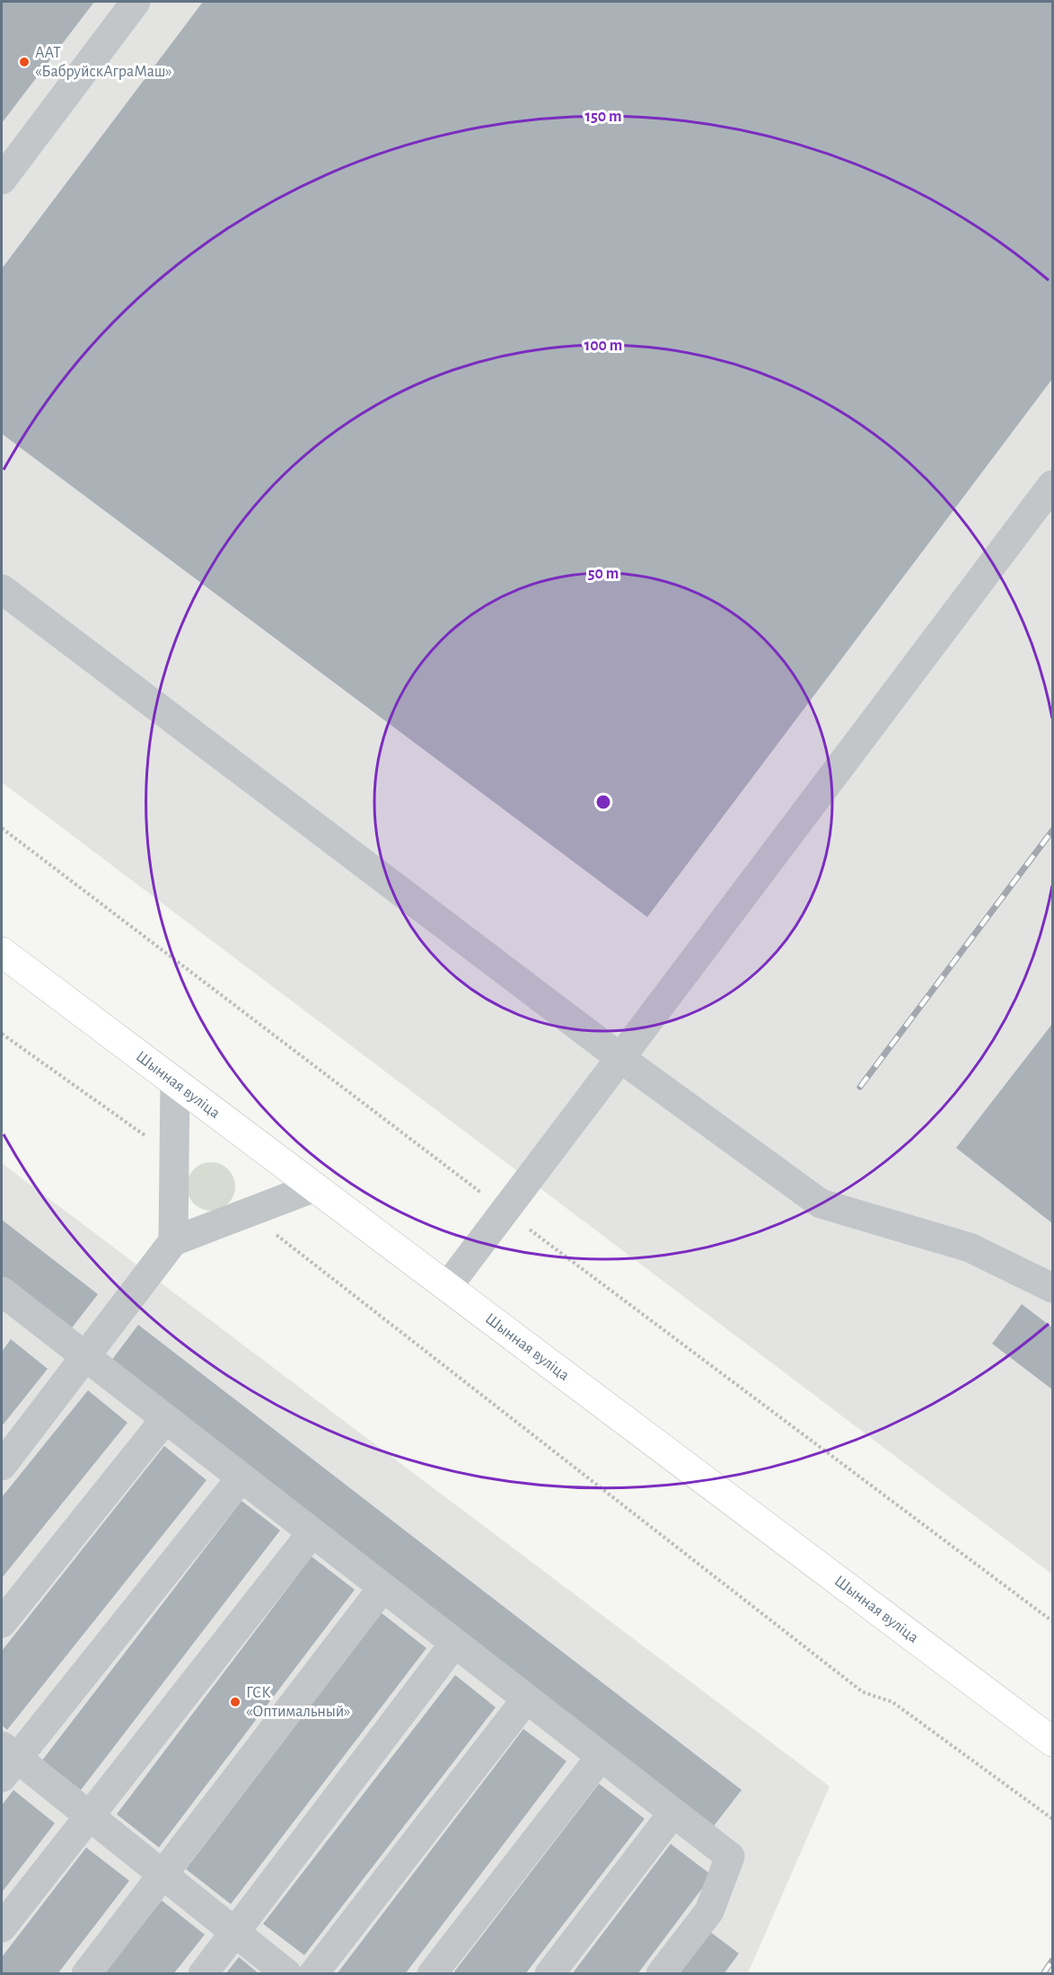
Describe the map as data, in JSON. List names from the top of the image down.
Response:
{
  "streets": {
    "main road": ["Шынная вуліца"]
  },
  "places": ["ААТ «БабруйскАграМаш»", "ГСК «Оптимальный»"],
  "rings": ["150 m", "100 m", "50 m"]
}
